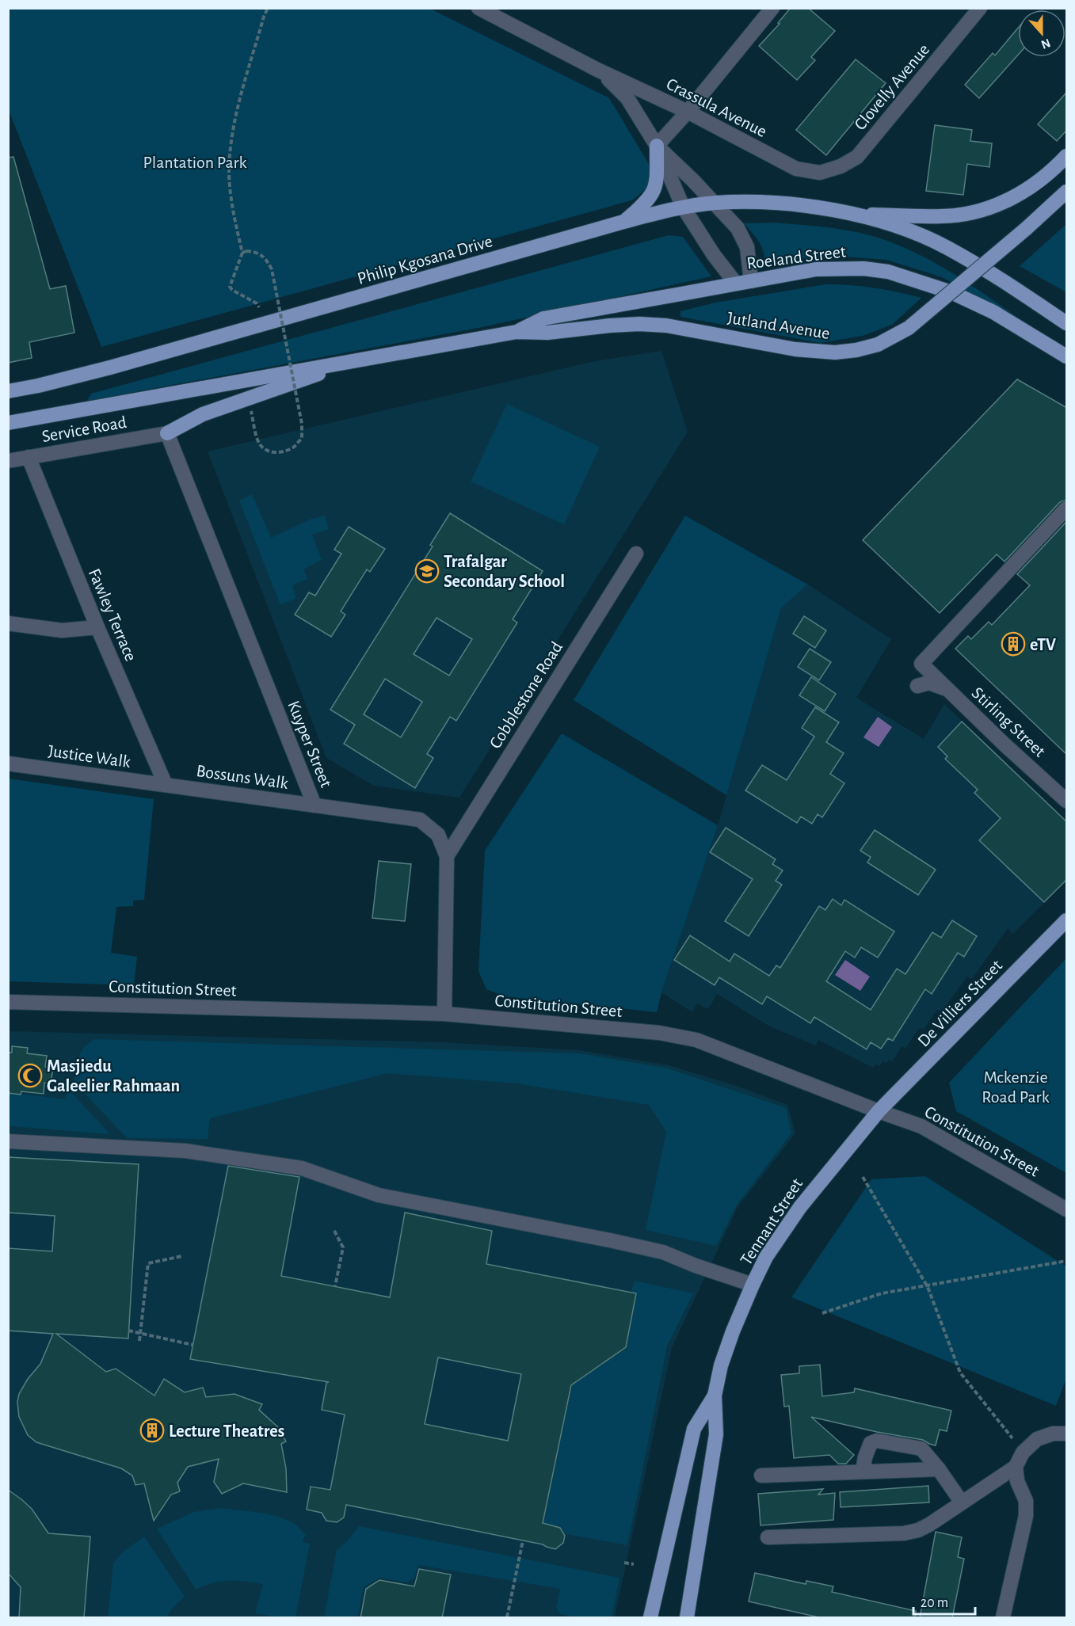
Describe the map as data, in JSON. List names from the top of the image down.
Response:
{
  "streets": {
    "main road": [
      "Roeland Street",
      "Philip Kgosana Drive",
      "Jutland Avenue",
      "De Villiers Street",
      "Tennant Street"
    ],
    "street": [
      "Clovelly Avenue",
      "Crassula Avenue",
      "Service Road",
      "Fawley Terrace",
      "Cobblestone Road",
      "Stirling Street",
      "Kuyper Street",
      "Justice Walk",
      "Bossuns Walk",
      "Constitution Street"
    ]
  },
  "crossings": [
    ["Clovelly Avenue", "Crassula Avenue"],
    ["Crassula Avenue", "Roeland Street"],
    ["Crassula Avenue", "Philip Kgosana Drive"],
    ["Roeland Street", "Jutland Avenue"],
    ["Service Road", "Fawley Terrace"],
    ["Service Road", "Kuyper Street"],
    ["Fawley Terrace", "Justice Walk"],
    ["Fawley Terrace", "Bossuns Walk"],
    ["Cobblestone Road", "Kuyper Street"],
    ["Kuyper Street", "Bossuns Walk"],
    ["Kuyper Street", "Constitution Street"],
    ["Justice Walk", "Bossuns Walk"],
    ["Constitution Street", "De Villiers Street"],
    ["Constitution Street", "Tennant Street"],
    ["De Villiers Street", "Tennant Street"]
  ],
  "parks": ["Plantation Park", "Mckenzie Road Park"],
  "places": {
    "school or university": ["Trafalgar Secondary School"],
    "building": ["eTV", "Lecture Theatres"],
    "mosque": ["Masjiedu Galeelier Rahmaan"]
  },
  "scale_bar": "20 m",
  "north": "bottom"
}
